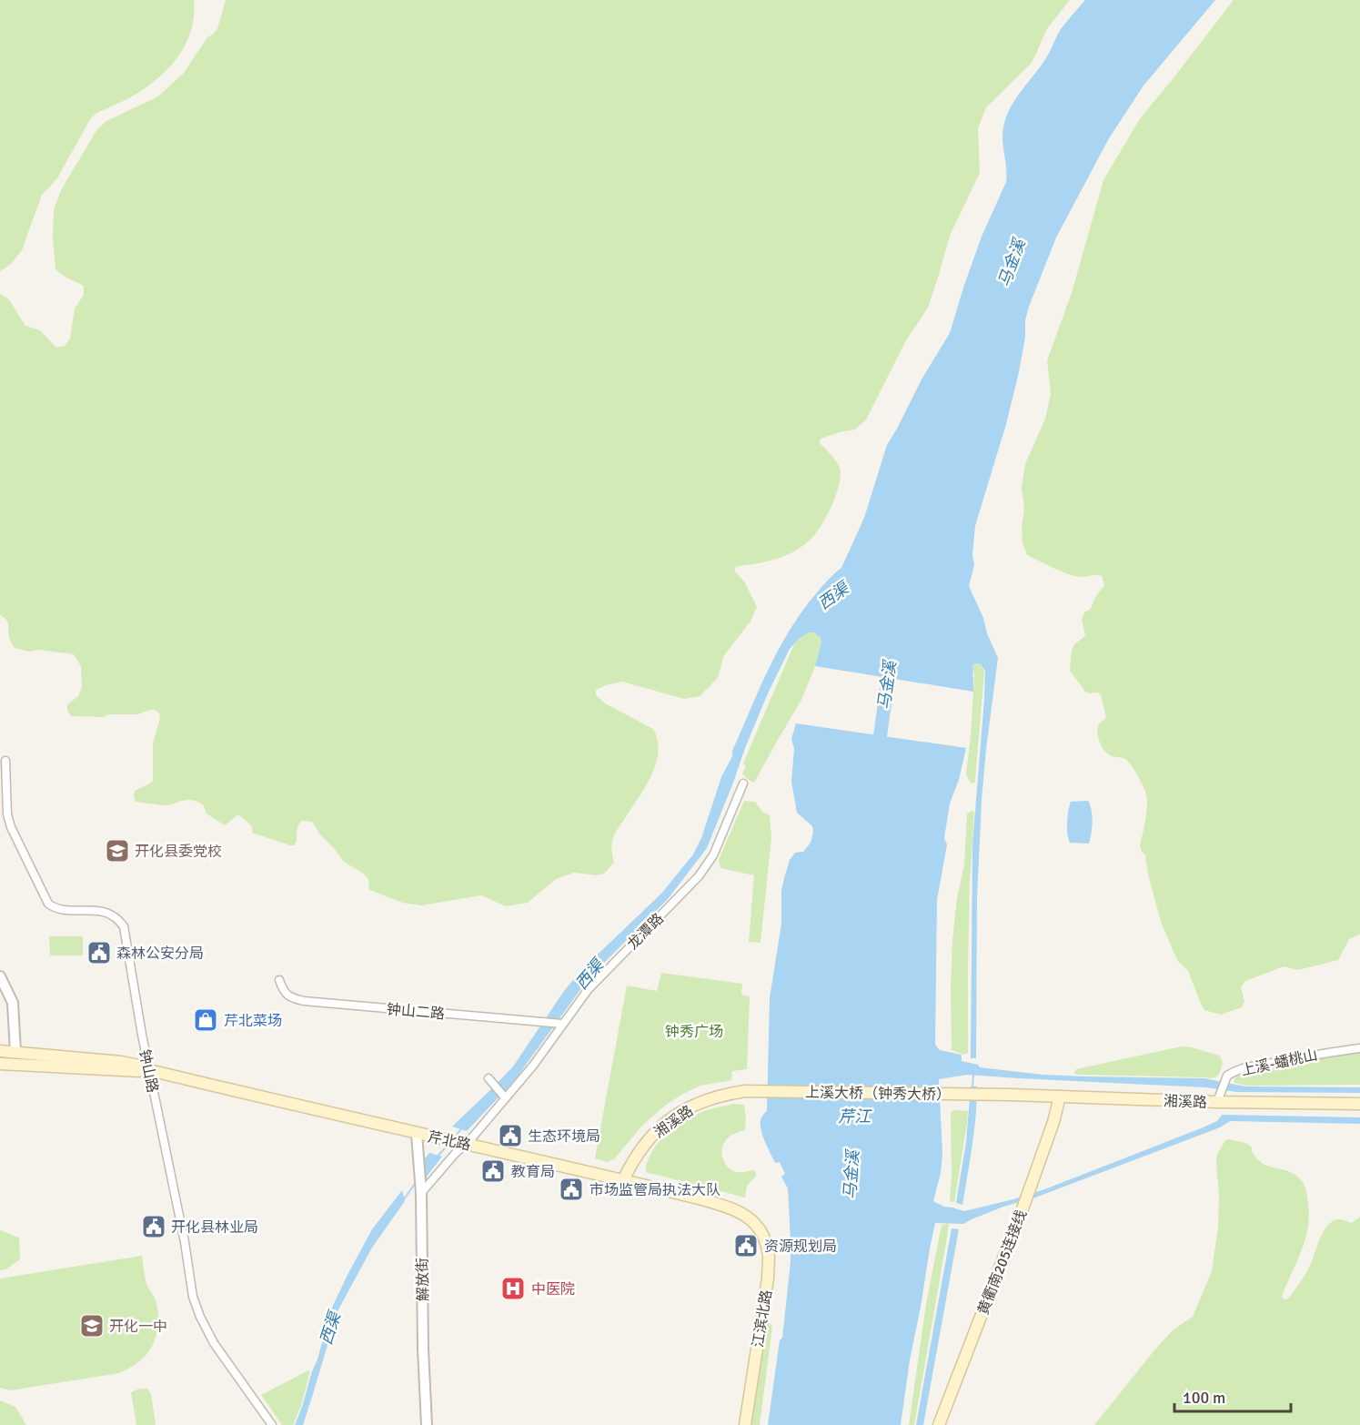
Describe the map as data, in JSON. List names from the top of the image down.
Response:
{
  "streets": {
    "main road": [
      "上溪大桥（钟秀大桥）",
      "湘溪路",
      "芹北路",
      "黄衢南205连接线",
      "江滨北路"
    ],
    "street": [
      "龙潭路",
      "钟山二路",
      "上溪-蟠桃山",
      "钟山路",
      "解放街"
    ]
  },
  "crossings": [
    ["龙潭路", "钟山二路"],
    ["龙潭路", "芹北路"],
    ["龙潭路", "解放街"],
    ["上溪-蟠桃山", "湘溪路"],
    ["钟山路", "芹北路"],
    ["上溪大桥（钟秀大桥）", "湘溪路"],
    ["湘溪路", "芹北路"],
    ["湘溪路", "黄衢南205连接线"],
    ["芹北路", "解放街"],
    ["芹北路", "江滨北路"]
  ],
  "water": ["马金溪", "西渠", "芹江"],
  "parks": ["钟秀广场"],
  "places": {
    "school or university": ["开化县委党校", "开化一中"],
    "public building": [
      "森林公安分局",
      "生态环境局",
      "教育局",
      "市场监管局执法大队",
      "开化县林业局",
      "资源规划局"
    ],
    "shop": ["芹北菜场"],
    "hospital": ["中医院"]
  },
  "scale_bar": "100 m"
}
